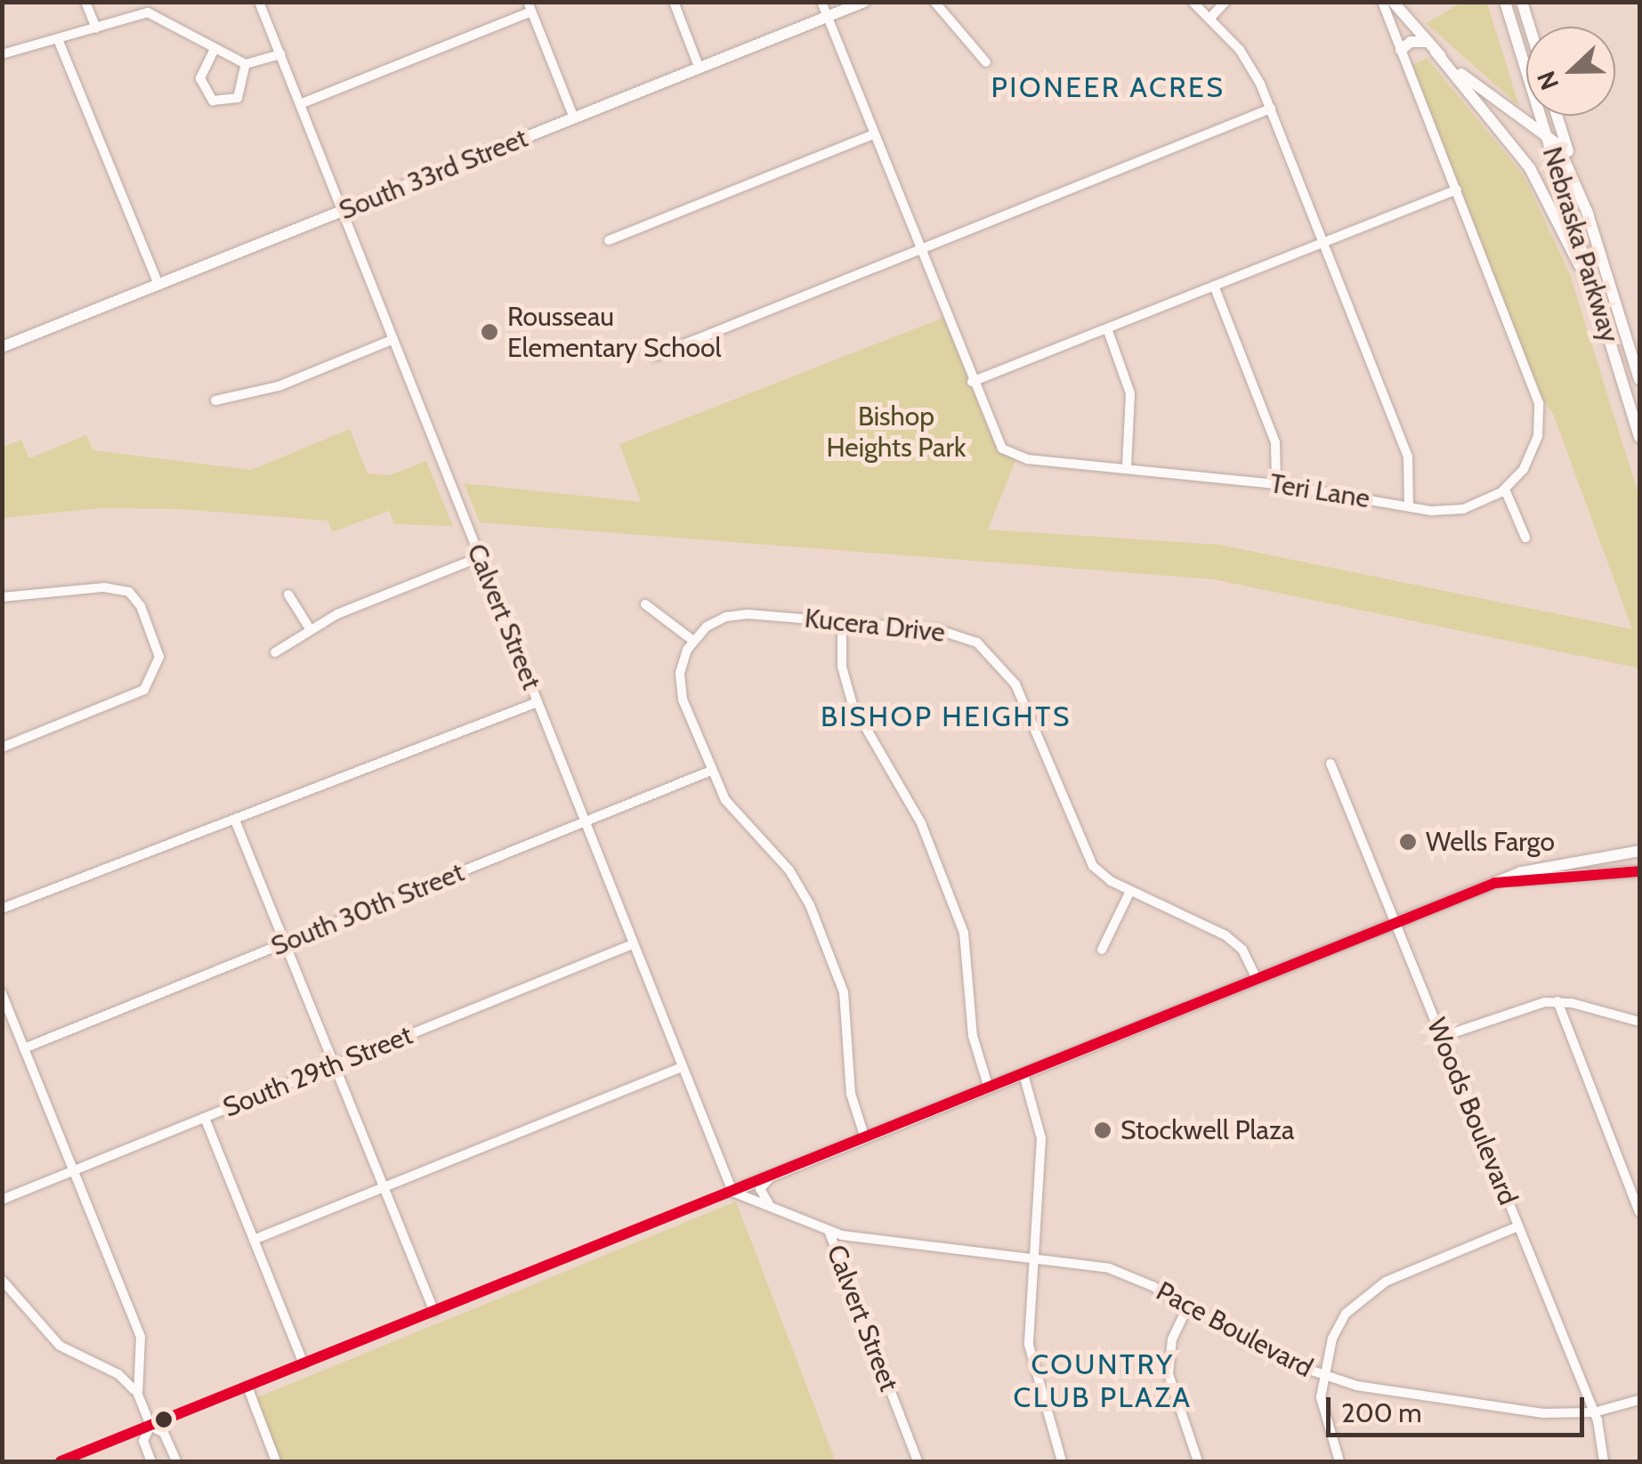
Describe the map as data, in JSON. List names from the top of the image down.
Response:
{
  "streets": {
    "main road": ["South 33rd Street", "Nebraska Parkway"],
    "street": [
      "Teri Lane",
      "Calvert Street",
      "Kucera Drive",
      "South 30th Street",
      "South 29th Street",
      "Woods Boulevard",
      "Pace Boulevard"
    ]
  },
  "crossings": [
    ["South 33rd Street", "Calvert Street"],
    ["Calvert Street", "South 30th Street"],
    ["Calvert Street", "South 29th Street"],
    ["Calvert Street", "Pace Boulevard"],
    ["Woods Boulevard", "Pace Boulevard"]
  ],
  "districts": ["PIONEER ACRES", "BISHOP HEIGHTS", "COUNTRY CLUB PLAZA"],
  "parks": ["Bishop Heights Park"],
  "places": ["Rousseau Elementary School", "Wells Fargo", "Stockwell Plaza"],
  "scale_bar": "200 m",
  "north": "left"
}
